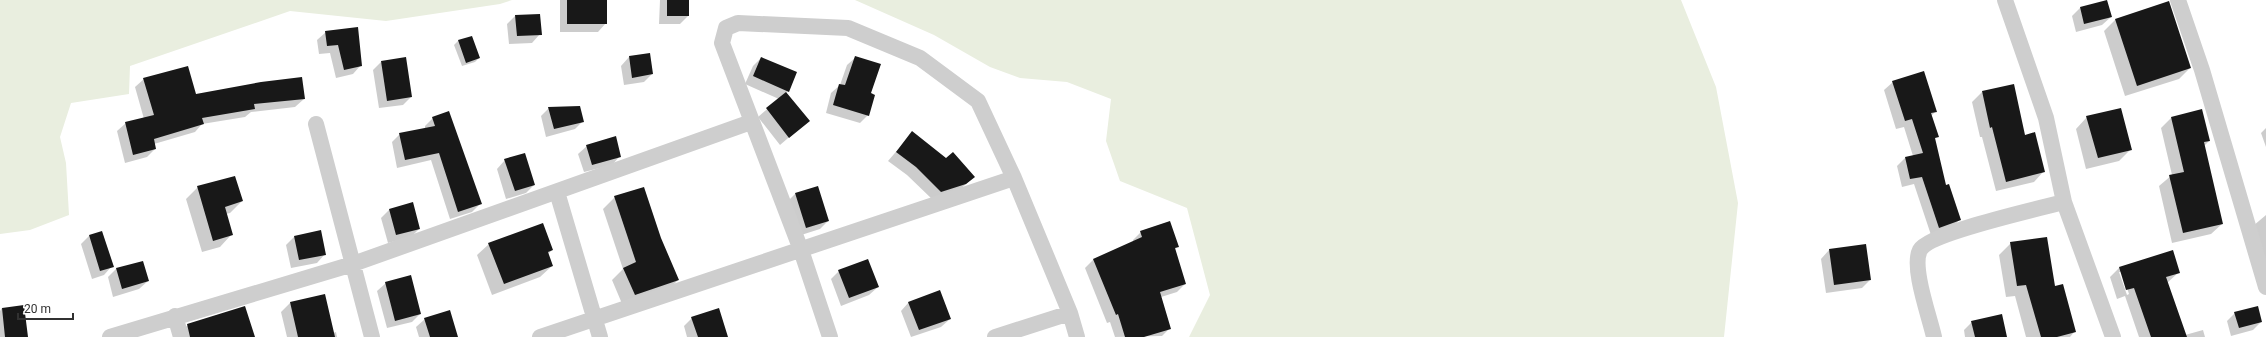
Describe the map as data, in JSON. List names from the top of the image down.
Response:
{
  "scale_bar": "20 m"
}
